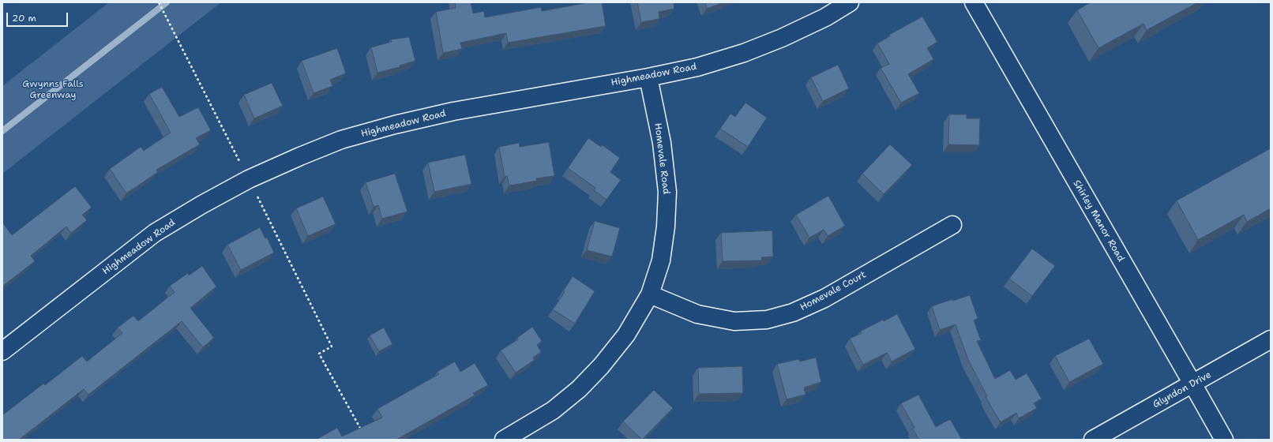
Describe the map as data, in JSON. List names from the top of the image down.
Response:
{
  "streets": {
    "street": [
      "Highmeadow Road",
      "Homevale Road",
      "Shirley Manor Road",
      "Homevale Court",
      "Glyndon Drive"
    ]
  },
  "crossings": [
    ["Highmeadow Road", "Homevale Road"],
    ["Homevale Road", "Homevale Court"],
    ["Shirley Manor Road", "Glyndon Drive"]
  ],
  "parks": ["Gwynns Falls Greenway"],
  "scale_bar": "20 m"
}
